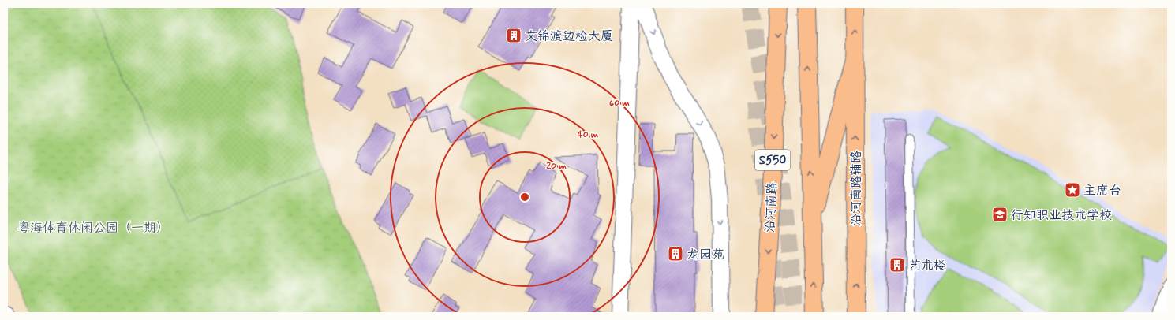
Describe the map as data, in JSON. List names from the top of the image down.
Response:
{
  "streets": {
    "main road": ["S550", "沿河南路辅路", "沿河南路"]
  },
  "parks": ["粤海体育休闲公园（一期）"],
  "places": {
    "building": ["文锦渡边检大厦", "龙园苑", "艺术楼"],
    "place": ["主席台"],
    "school or university": ["行知职业技术学校"]
  },
  "rings": ["60 m", "40 m", "20 m"]
}
